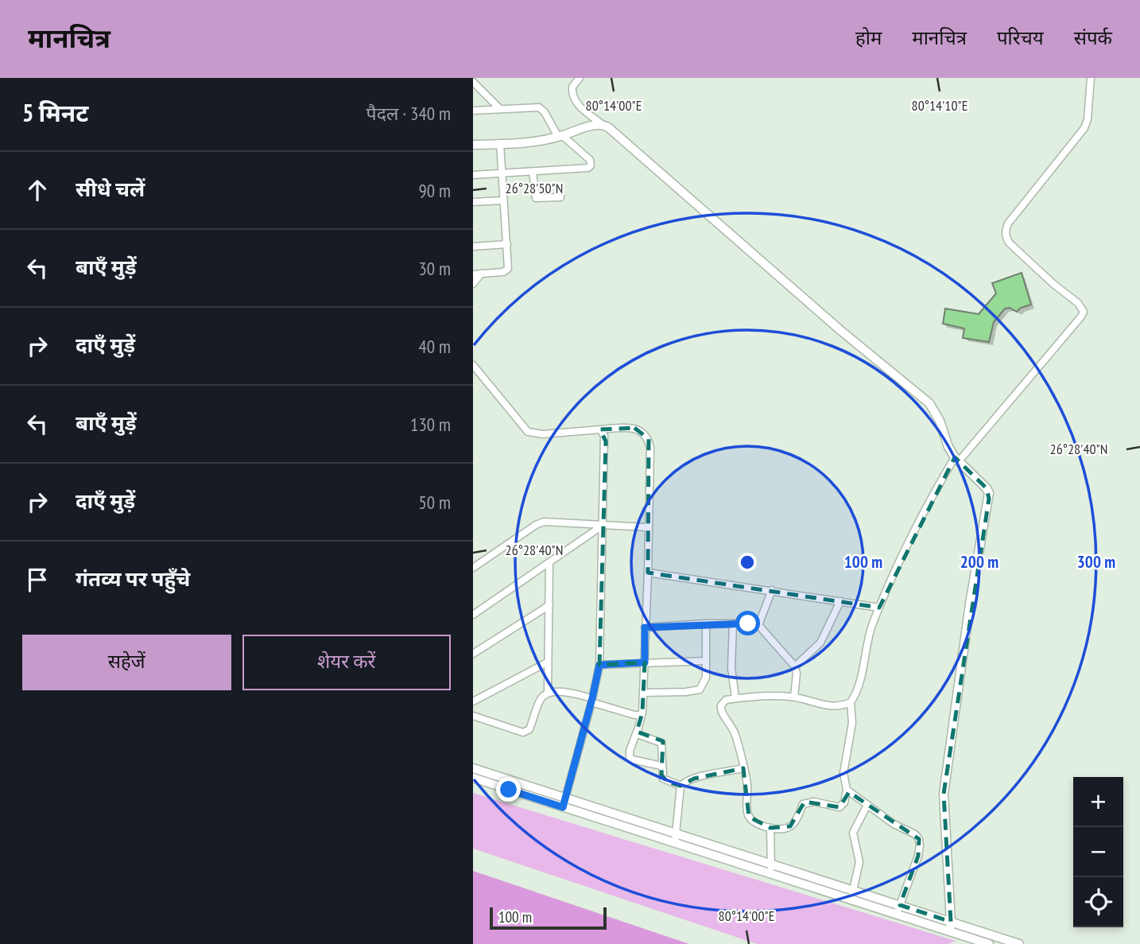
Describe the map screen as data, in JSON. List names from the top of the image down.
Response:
{
  "scale_bar": "100 m",
  "page": {
    "header": "मानचित्र",
    "nav": [
      "होम",
      "मानचित्र",
      "परिचय",
      "संपर्क"
    ],
    "heading": ["5 मिनट", "पैदल · 340 m"],
    "list": [
      ["सीधे चलें", "90 m"],
      ["बाएँ मुड़ें", "30 m"],
      ["दाएँ मुड़ें", "40 m"],
      ["बाएँ मुड़ें", "130 m"],
      ["दाएँ मुड़ें", "50 m"],
      "गंतव्य पर पहुँचे"
    ],
    "buttons": ["सहेजें", "शेयर करें"],
    "map_buttons": ["+", "−"],
    "scale": "100 m"
  },
  "coordinates": [
    "80°14'00\"E",
    "80°14'10\"E",
    "26°28'50\"N",
    "26°28'40\"N"
  ],
  "rings": ["100 m", "200 m", "300 m"]
}
